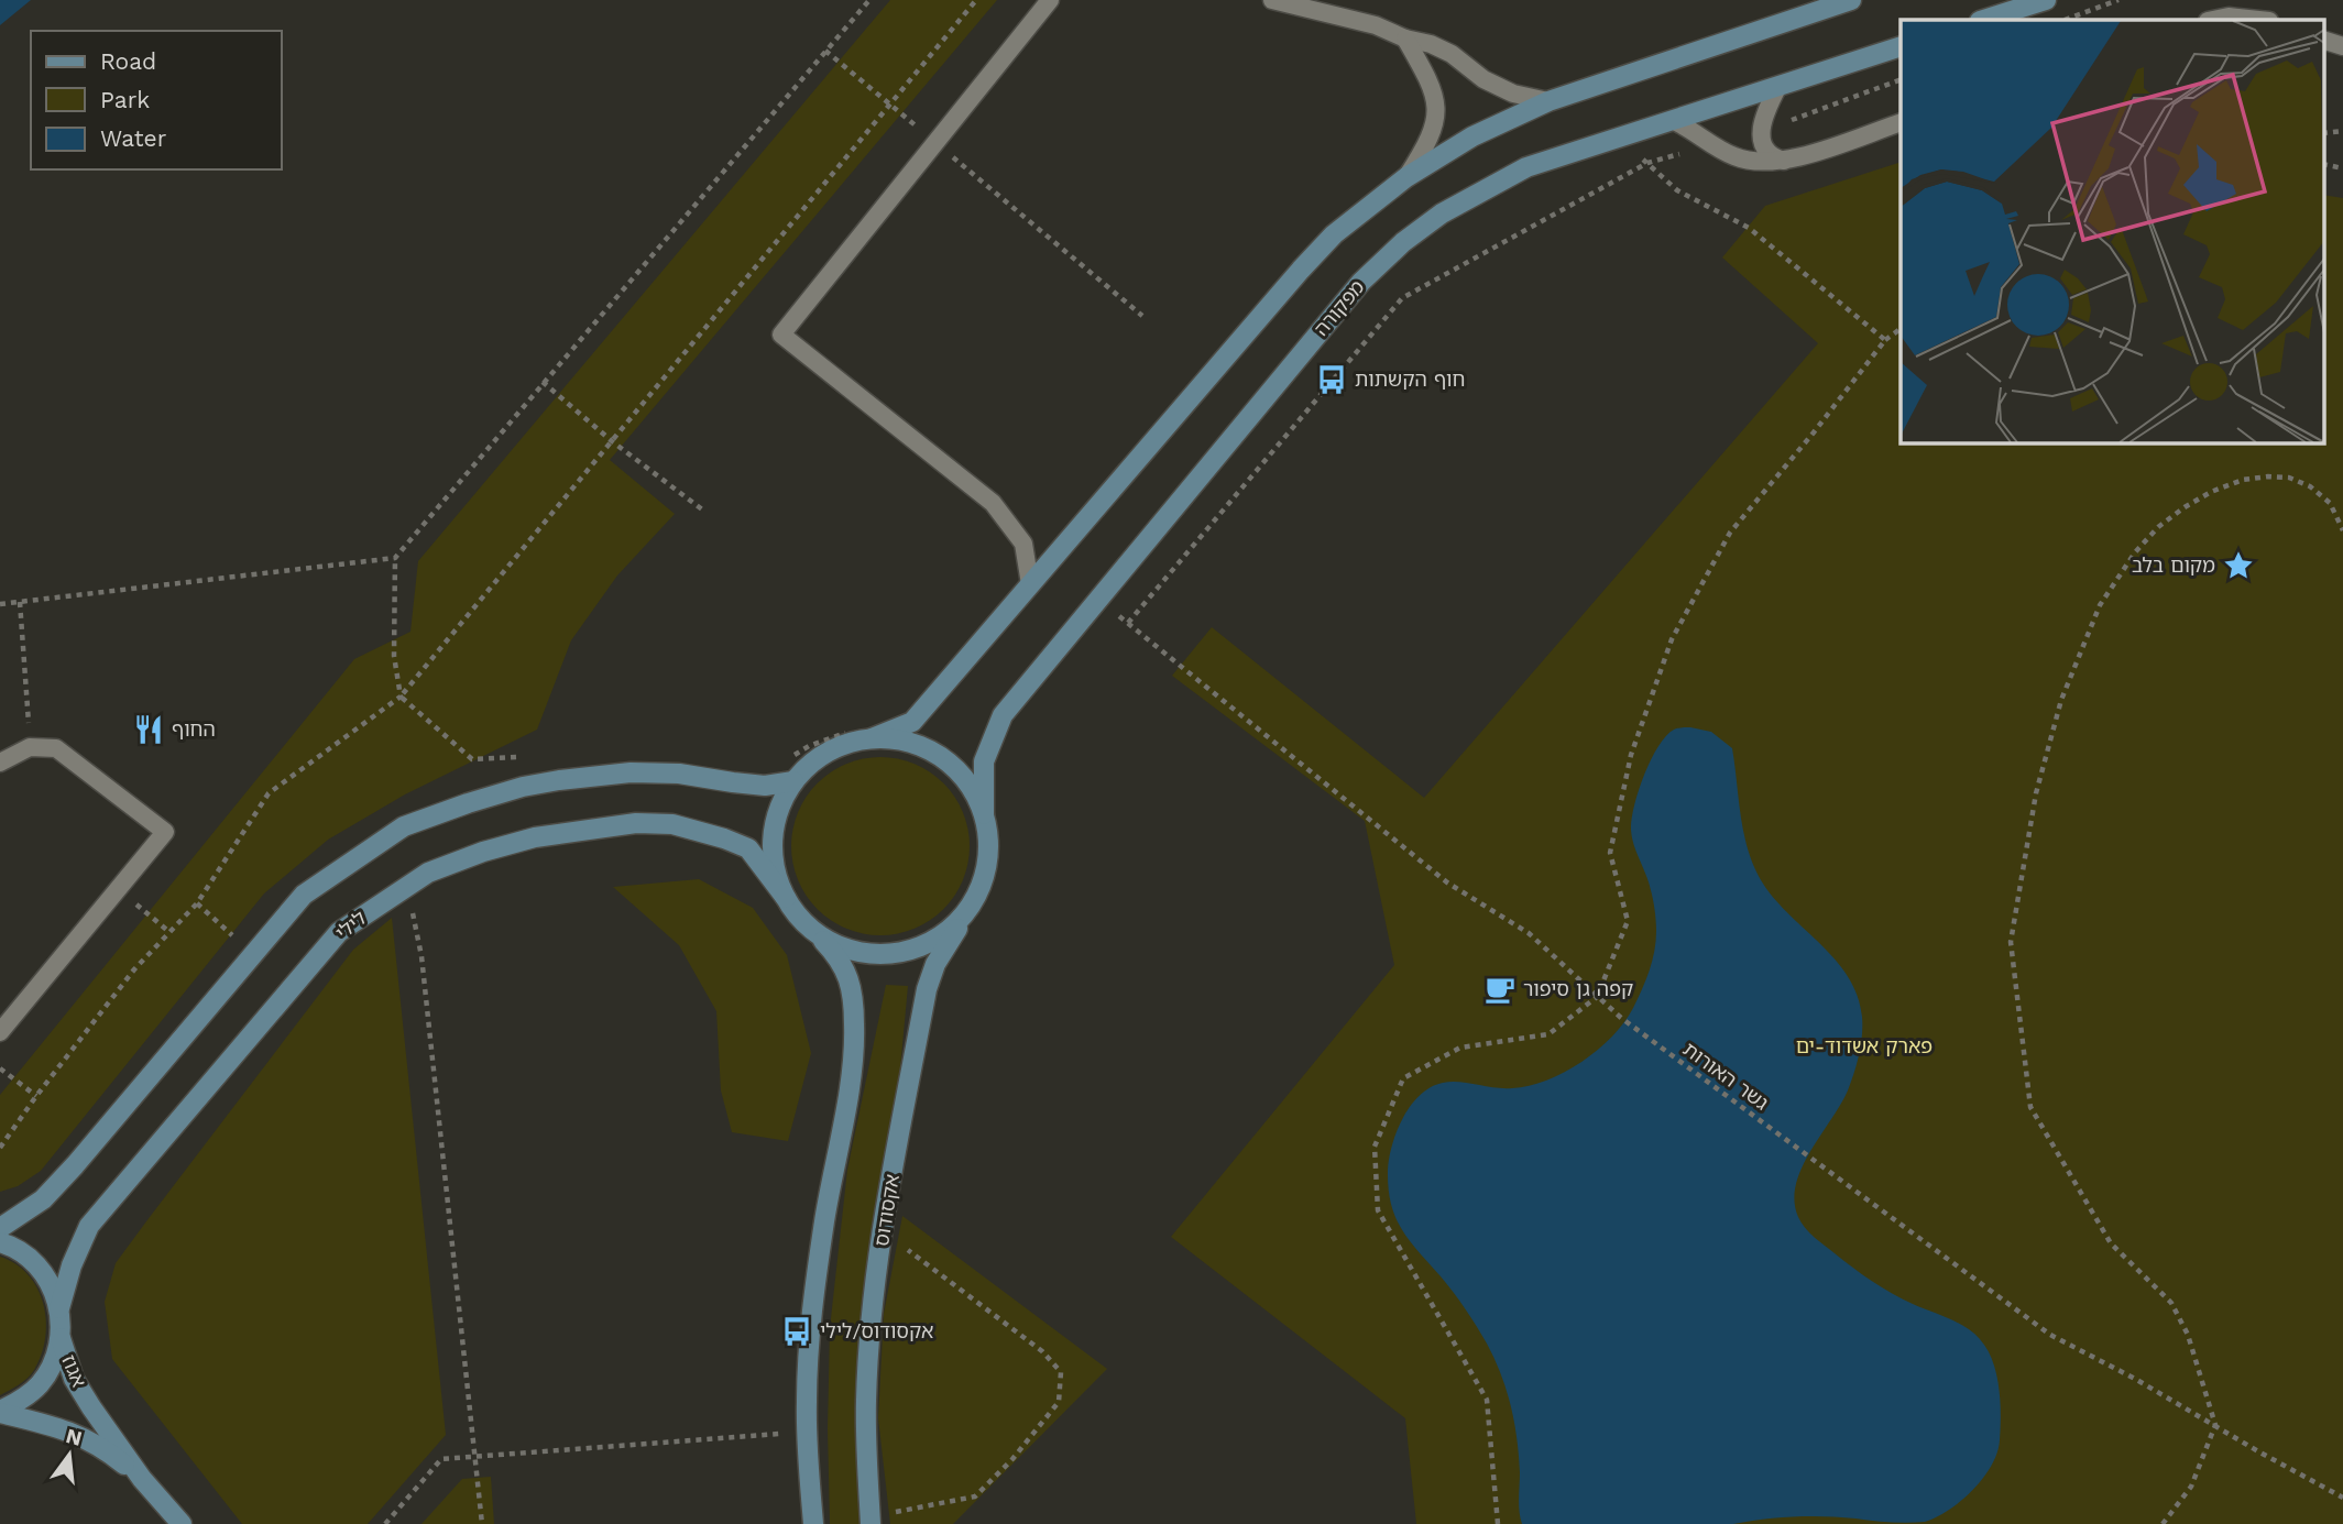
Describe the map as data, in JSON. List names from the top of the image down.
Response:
{
  "streets": {
    "street": [
      "מפקורה",
      "לילי",
      "אקסודוס",
      "אגוז"
    ],
    "path": ["גשר האורות"]
  },
  "crossings": [
    ["מפקורה", "לילי"],
    ["מפקורה", "גשר האורות"],
    ["מפקורה", "אקסודוס"],
    ["לילי", "אקסודוס"]
  ],
  "parks": ["פארק אשדוד-ים"],
  "places": {
    "bus stop": ["חוף הקשתות", "אקסודוס/לילי"],
    "place": ["מקום בלב"],
    "restaurant": ["החוף"],
    "cafe": ["קפה גן סיפור"]
  },
  "legend": ["Road", "Park", "Water"],
  "north": "top"
}
